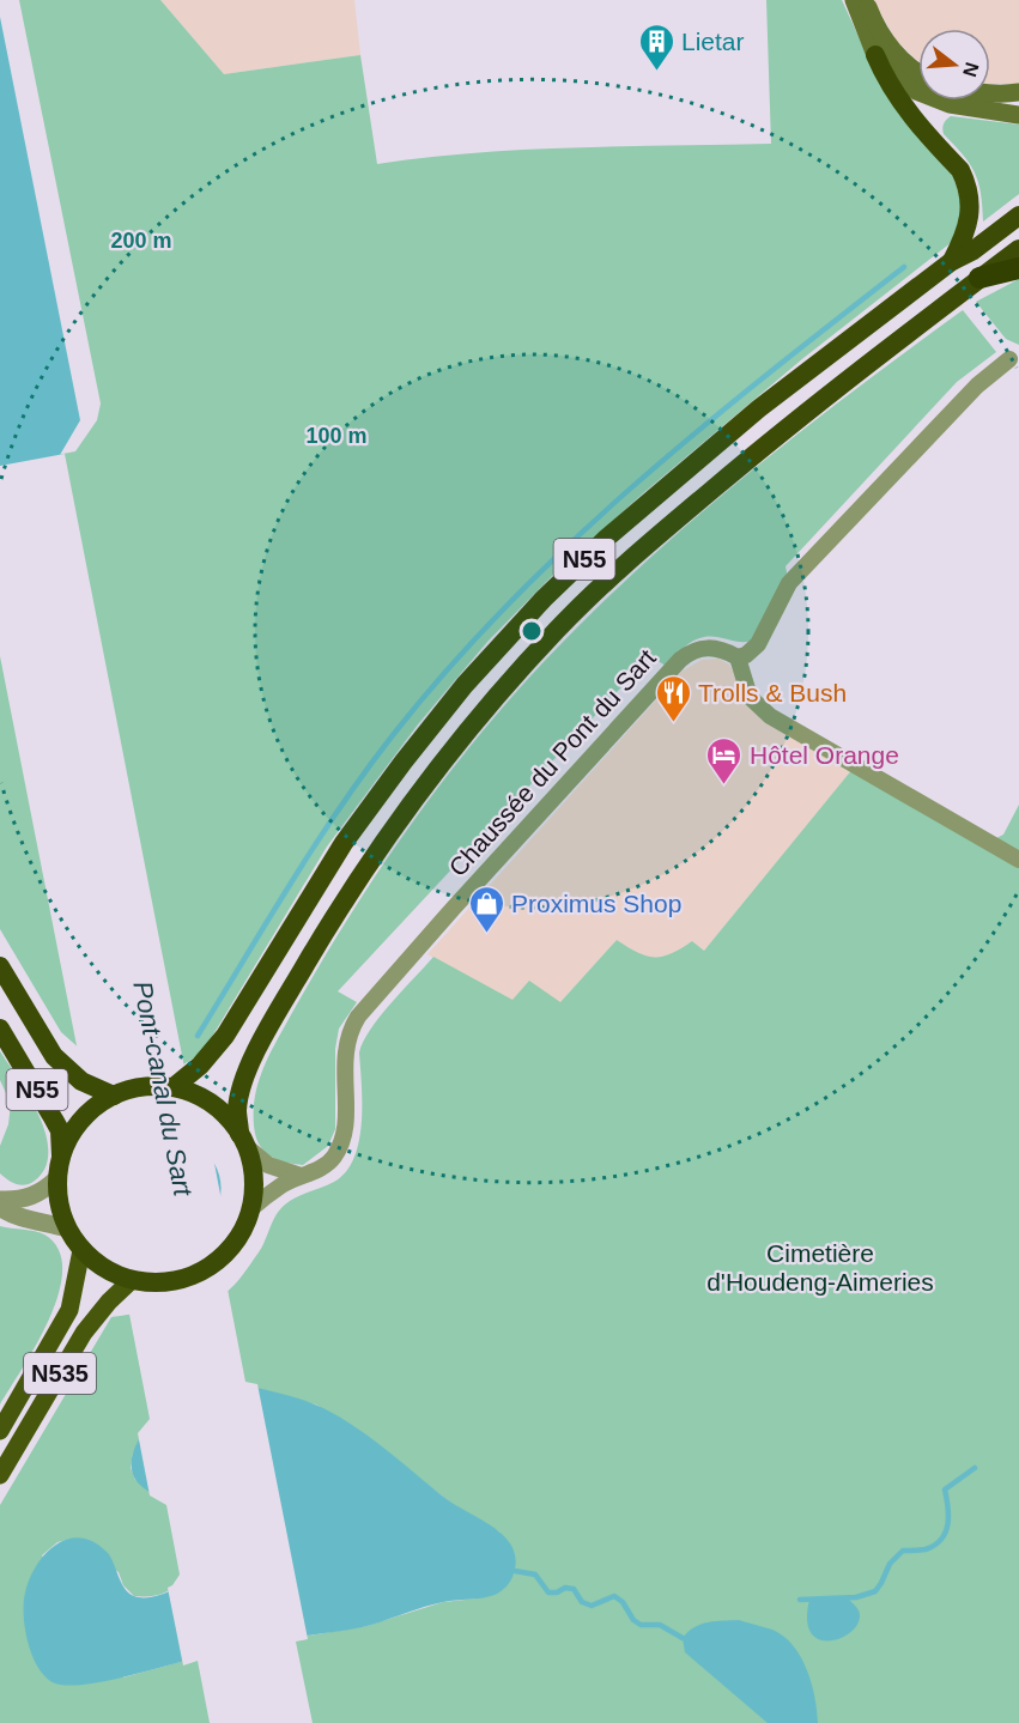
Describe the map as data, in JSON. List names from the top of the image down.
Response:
{
  "streets": {
    "highway": ["N55"],
    "main road": ["N535"],
    "street": ["Chaussée du Pont du Sart"]
  },
  "crossings": [
    ["N55", "Chaussée du Pont du Sart"],
    ["N55", "N535"],
    ["Chaussée du Pont du Sart", "N535"]
  ],
  "water": ["Pont-canal du Sart"],
  "parks": ["Cimetière d'Houdeng-Aimeries"],
  "places": {
    "building": ["Lietar"],
    "restaurant": ["Trolls & Bush"],
    "hotel": ["Hôtel Orange"],
    "shop": ["Proximus Shop"]
  },
  "north": "right",
  "rings": ["200 m", "100 m"]
}
